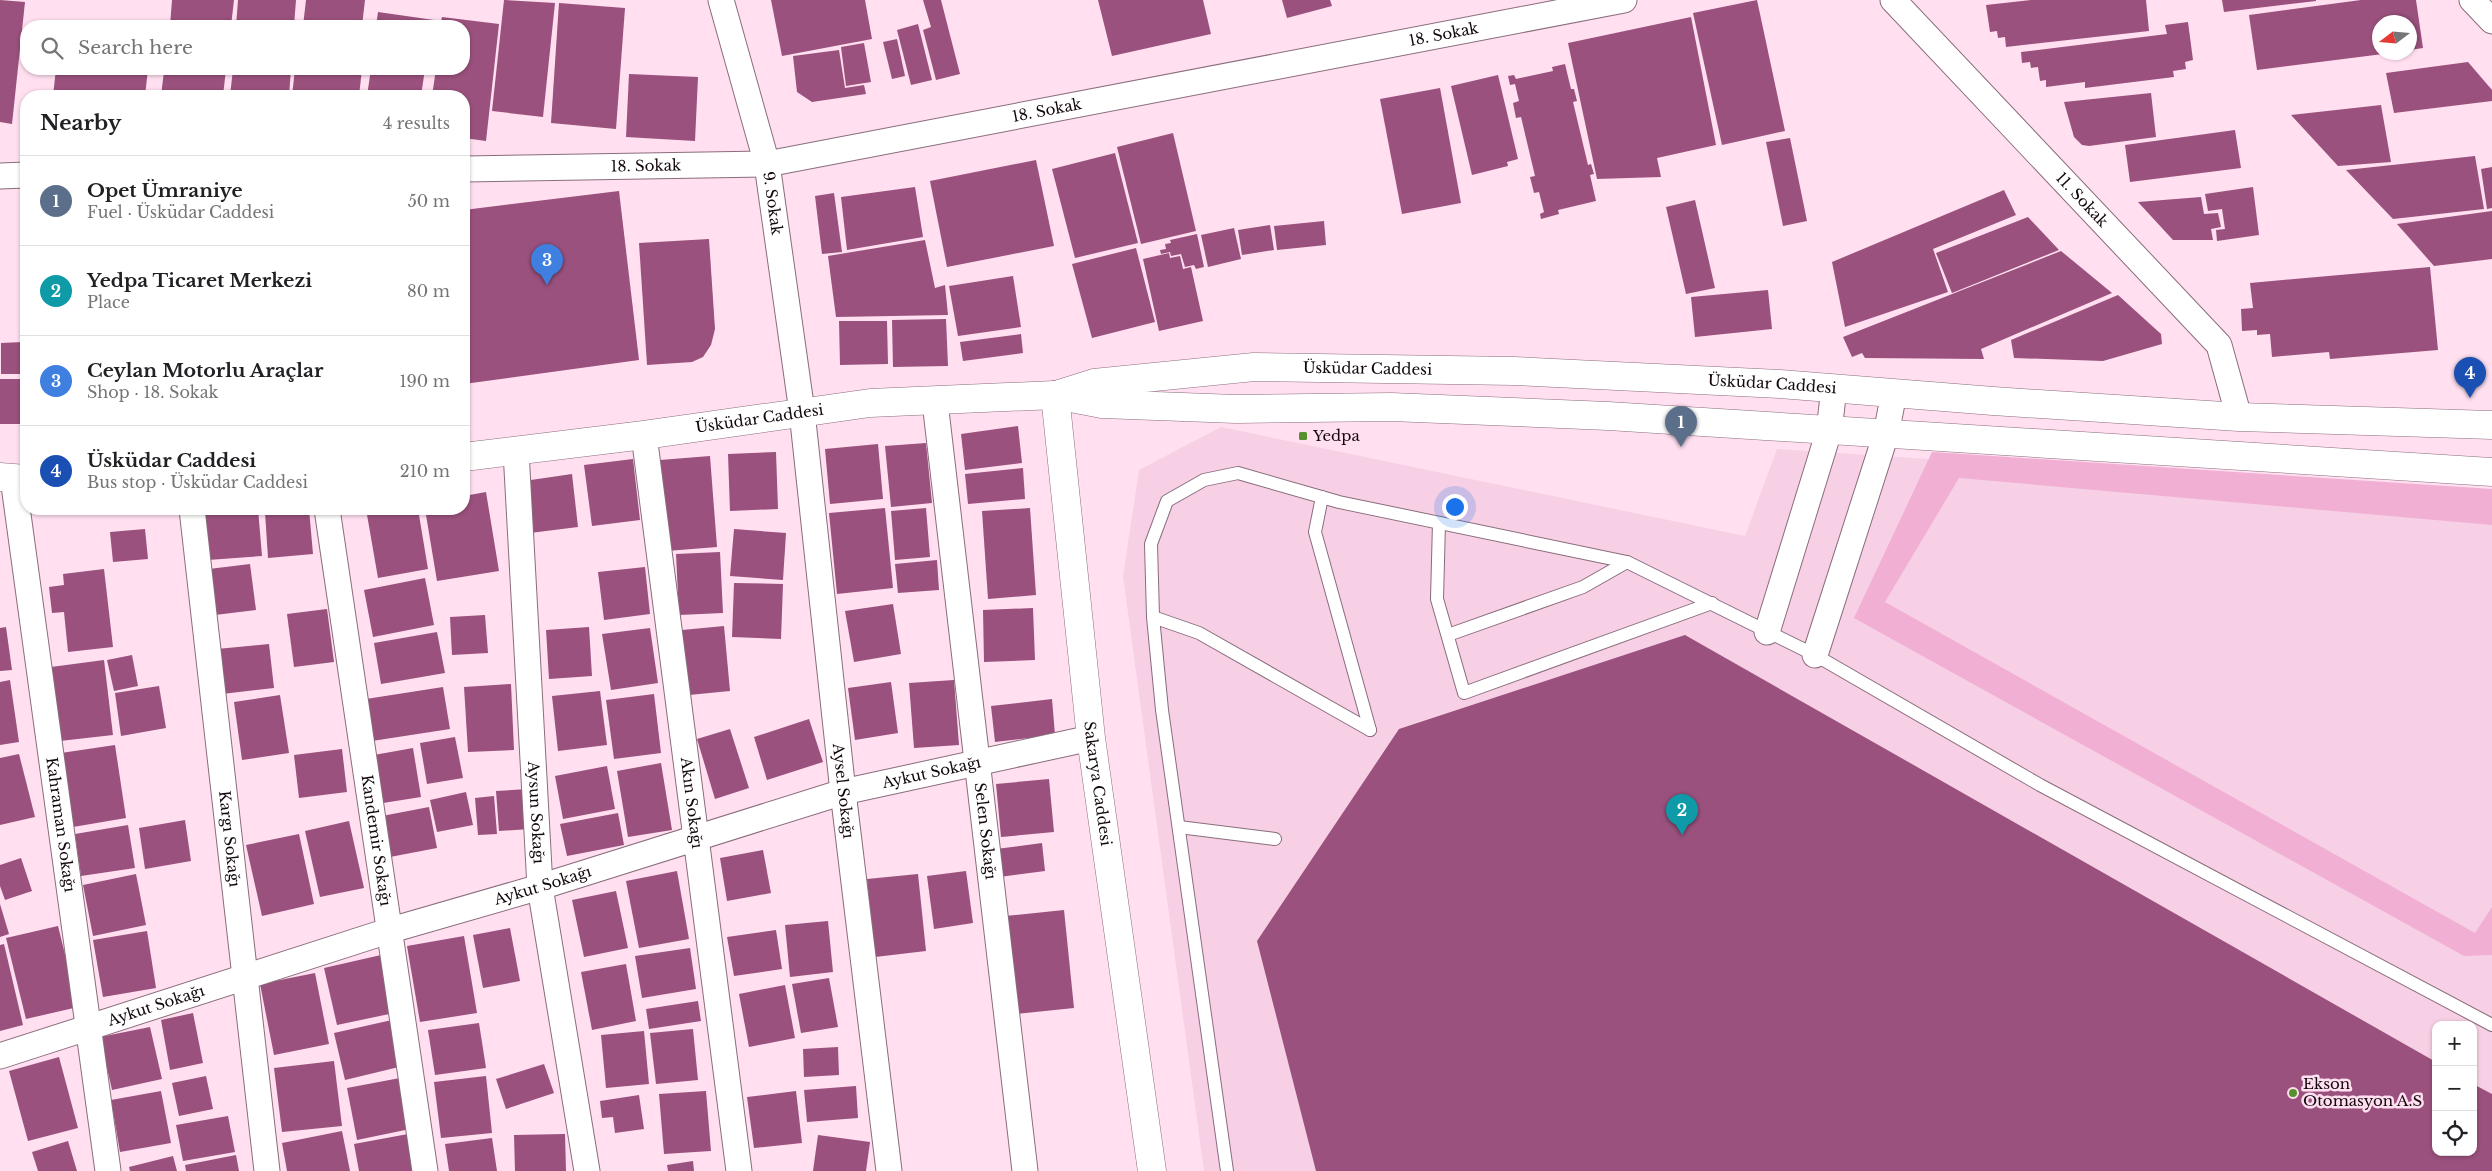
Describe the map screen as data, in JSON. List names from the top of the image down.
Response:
{
  "streets": {
    "main road": ["Üsküdar Caddesi", "Sakarya Caddesi"],
    "street": [
      "18. Sokak",
      "11. Sokak",
      "9. Sokak",
      "Aykut Sokağı",
      "Aysel Sokağı",
      "Akın Sokağı",
      "Aysun Sokağı",
      "Kahraman Sokağı",
      "Selen Sokağı",
      "Kargı Sokağı",
      "Kandemir Sokağı"
    ]
  },
  "crossings": [
    ["18. Sokak", "9. Sokak"],
    ["11. Sokak", "Üsküdar Caddesi"],
    ["9. Sokak", "Üsküdar Caddesi"],
    ["9. Sokak", "Aysel Sokağı"],
    ["Üsküdar Caddesi", "Sakarya Caddesi"],
    ["Üsküdar Caddesi", "Aysel Sokağı"],
    ["Üsküdar Caddesi", "Akın Sokağı"],
    ["Üsküdar Caddesi", "Aysun Sokağı"],
    ["Üsküdar Caddesi", "Selen Sokağı"],
    ["Aykut Sokağı", "Sakarya Caddesi"],
    ["Aykut Sokağı", "Aysel Sokağı"],
    ["Aykut Sokağı", "Akın Sokağı"],
    ["Aykut Sokağı", "Aysun Sokağı"],
    ["Aykut Sokağı", "Kahraman Sokağı"],
    ["Aykut Sokağı", "Selen Sokağı"],
    ["Aykut Sokağı", "Kargı Sokağı"],
    ["Aykut Sokağı", "Kandemir Sokağı"]
  ],
  "places": {
    "transit": ["Yedpa"],
    "other": ["Ekson Otomasyon A.S"]
  },
  "north": "left",
  "page": {
    "search": "Search here",
    "heading": ["Nearby", "4 results"],
    "list": [
      {
        "mark": "1",
        "name": "Opet Ümraniye",
        "note": "Fuel · Üsküdar Caddesi",
        "value": "50 m"
      },
      {
        "mark": "2",
        "name": "Yedpa Ticaret Merkezi",
        "note": "Place",
        "value": "80 m"
      },
      {
        "mark": "3",
        "name": "Ceylan Motorlu Araçlar",
        "note": "Shop · 18. Sokak",
        "value": "190 m"
      },
      {
        "mark": "4",
        "name": "Üsküdar Caddesi",
        "note": "Bus stop · Üsküdar Caddesi",
        "value": "210 m"
      }
    ],
    "pins": [
      "3",
      "4",
      "1",
      "2"
    ],
    "map_buttons": ["+", "−"]
  }
}
